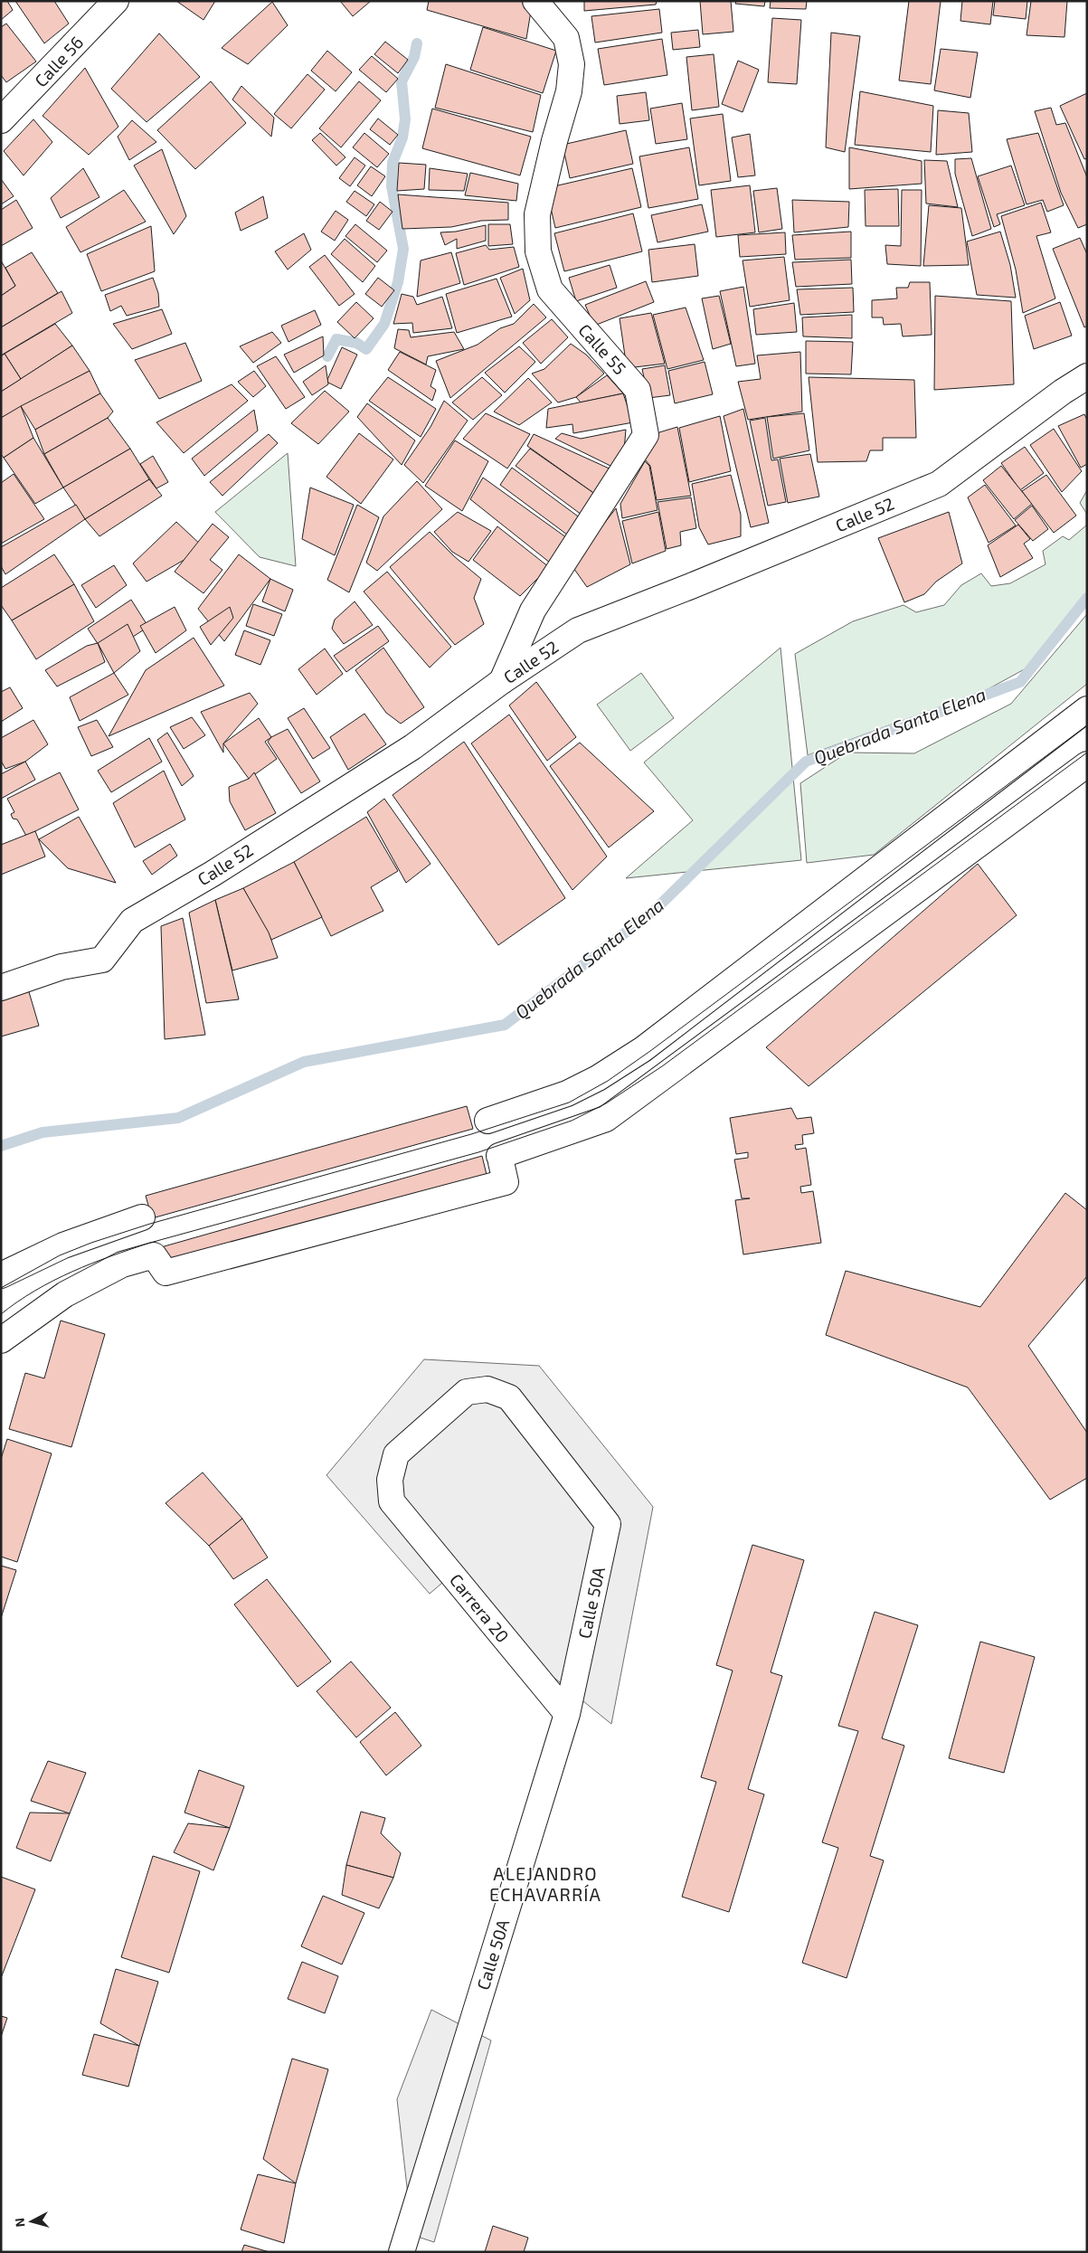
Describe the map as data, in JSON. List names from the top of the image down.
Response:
{
  "streets": {
    "street": [
      "Calle 56",
      "Calle 55",
      "Calle 52",
      "Calle 50A",
      "Carrera 20"
    ]
  },
  "crossings": [
    ["Calle 55", "Calle 52"],
    ["Calle 50A", "Carrera 20"]
  ],
  "districts": ["ALEJANDRO ECHAVARRÍA"],
  "water": ["Quebrada Santa Elena"],
  "north": "left"
}
